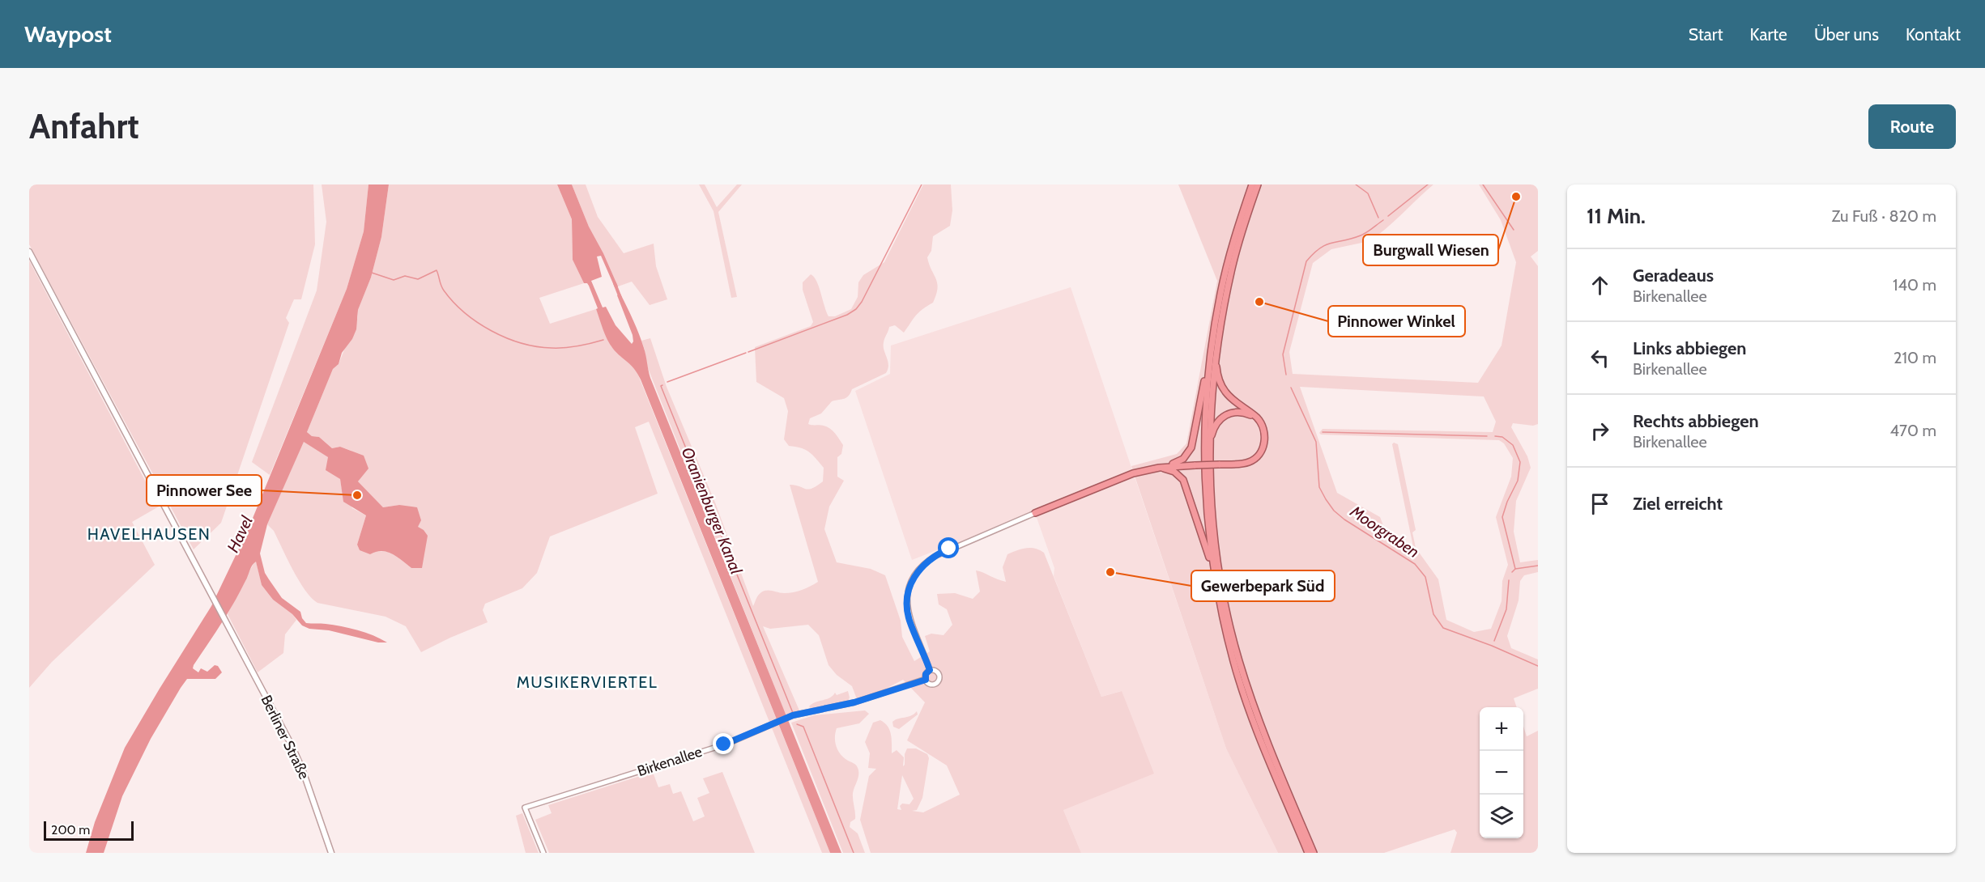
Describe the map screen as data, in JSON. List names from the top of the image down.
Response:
{
  "streets": {
    "main road": ["Berliner Straße"],
    "street": ["Birkenallee"]
  },
  "districts": ["HAVELHAUSEN", "MUSIKERVIERTEL"],
  "water": ["Oranienburger Kanal", "Moorgraben", "Havel"],
  "places": [
    "Burgwall Wiesen",
    "Pinnower Winkel",
    "Pinnower See",
    "Gewerbepark Süd"
  ],
  "scale_bar": "200 m",
  "page": {
    "header": "Waypost",
    "nav": [
      "Start",
      "Karte",
      "Über uns",
      "Kontakt"
    ],
    "buttons": "Route",
    "title": "Anfahrt",
    "heading": ["11 Min.", "Zu Fuß · 820 m"],
    "list": [
      ["Geradeaus", "Birkenallee", "140 m"],
      ["Links abbiegen", "Birkenallee", "210 m"],
      ["Rechts abbiegen", "Birkenallee", "470 m"],
      "Ziel erreicht"
    ],
    "map_buttons": ["+", "−"],
    "scale": "200 m"
  }
}
